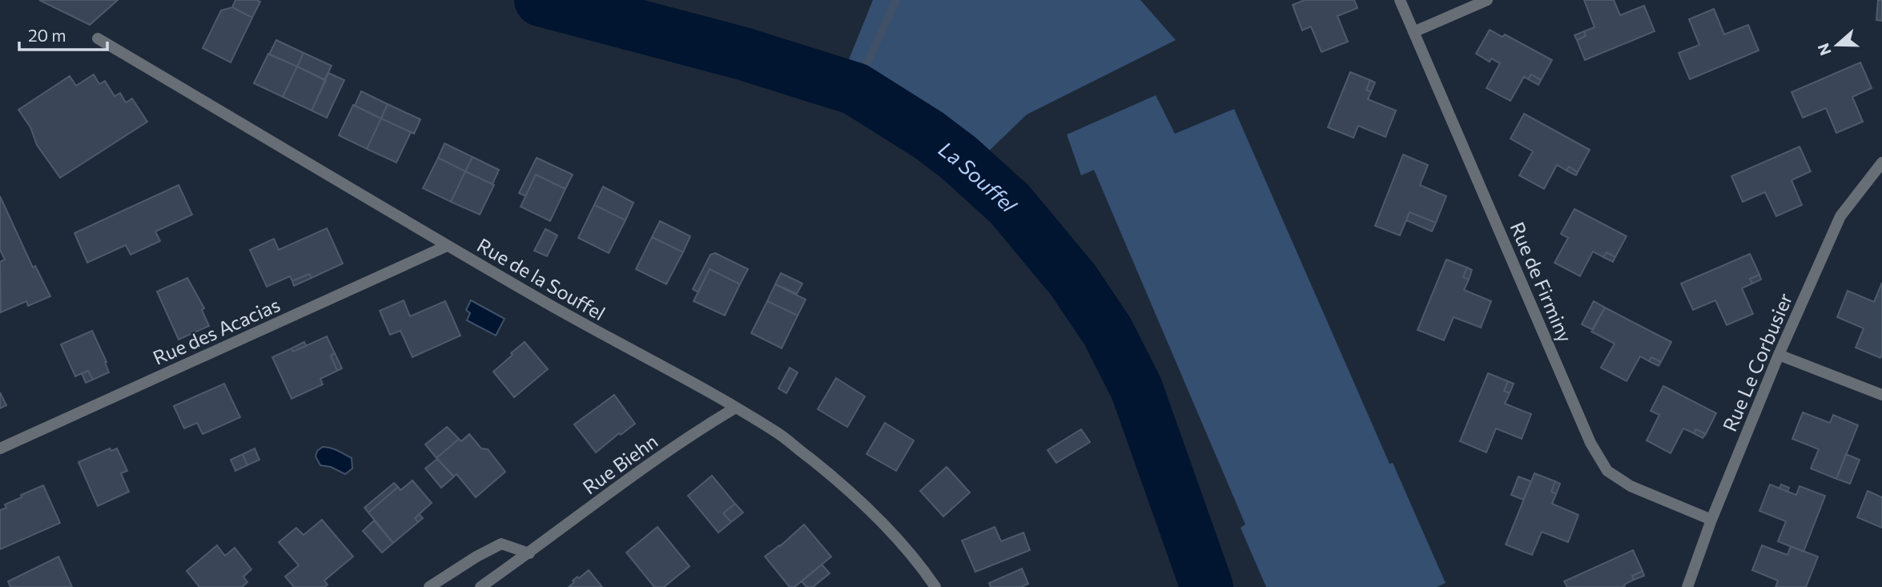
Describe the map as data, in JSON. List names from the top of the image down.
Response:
{
  "streets": {
    "street": [
      "Rue de la Souffel",
      "Rue de Firminy",
      "Rue des Acacias",
      "Rue Le Corbusier",
      "Rue Biehn"
    ]
  },
  "crossings": [
    ["Rue de la Souffel", "Rue des Acacias"],
    ["Rue de la Souffel", "Rue Biehn"],
    ["Rue de Firminy", "Rue Le Corbusier"]
  ],
  "water": ["La Souffel"],
  "scale_bar": "20 m",
  "north": "left"
}
